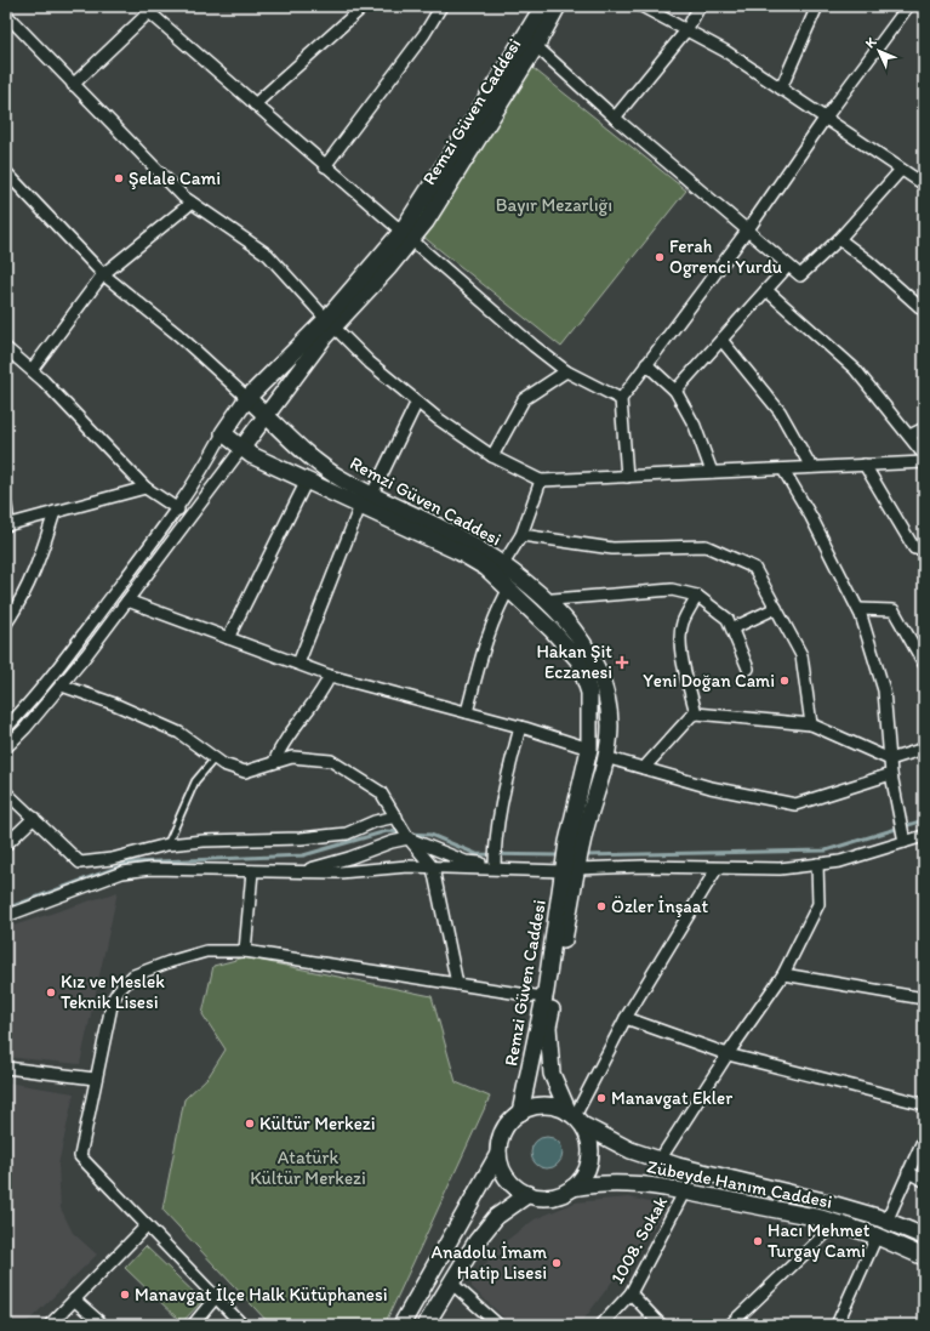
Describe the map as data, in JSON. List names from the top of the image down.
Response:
{
  "streets": {
    "main road": ["Remzi Güven Caddesi", "Zübeyde Hanım Caddesi"],
    "street": ["1008. Sokak"]
  },
  "crossings": [
    ["Remzi Güven Caddesi", "Zübeyde Hanım Caddesi"],
    ["Zübeyde Hanım Caddesi", "1008. Sokak"]
  ],
  "parks": ["Bayır Mezarlığı", "Atatürk Kültür Merkezi"],
  "places": {
    "other": [
      "Şelale Cami",
      "Ferah Ogrenci Yurdu",
      "Yeni Doğan Cami",
      "Özler İnşaat",
      "Kız ve Meslek Teknik Lisesi",
      "Manavgat Ekler",
      "Kültür Merkezi",
      "Hacı Mehmet Turgay Cami",
      "Anadolu İmam Hatip Lisesi",
      "Manavgat İlçe Halk Kütüphanesi"
    ],
    "health": ["Hakan Şit Eczanesi"]
  },
  "north": "top left"
}
